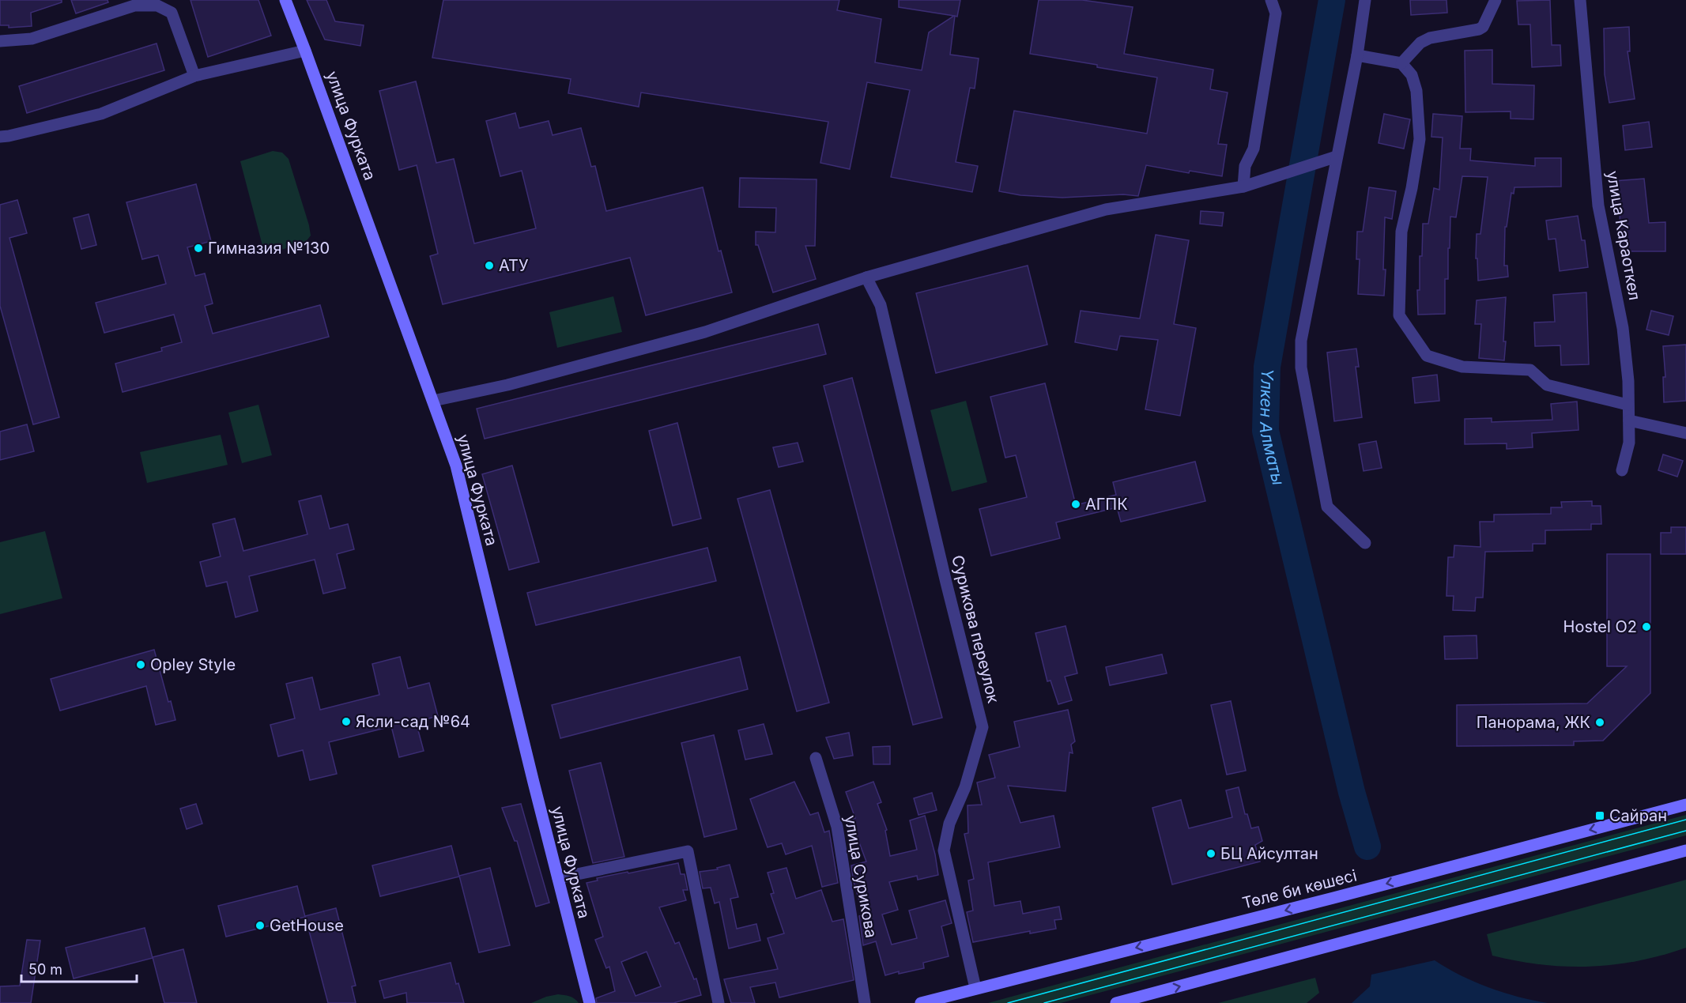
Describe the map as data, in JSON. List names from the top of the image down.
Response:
{
  "streets": {
    "main road": ["улица Фурката", "Төле би көшесі"],
    "street": ["улица Караоткел", "Сурикова переулок", "улица Сурикова"]
  },
  "crossings": [
    ["Сурикова переулок", "Төле би көшесі"]
  ],
  "water": ["Үлкен Алматы"],
  "places": {
    "other": [
      "Гимназия №130",
      "АТУ",
      "АГПК",
      "Hostel O2",
      "Opley Style",
      "Ясли-сад №64",
      "Панорама, ЖК",
      "БЦ Айсултан",
      "GetHouse"
    ],
    "transit": ["Сайран"]
  },
  "scale_bar": "50 m"
}
